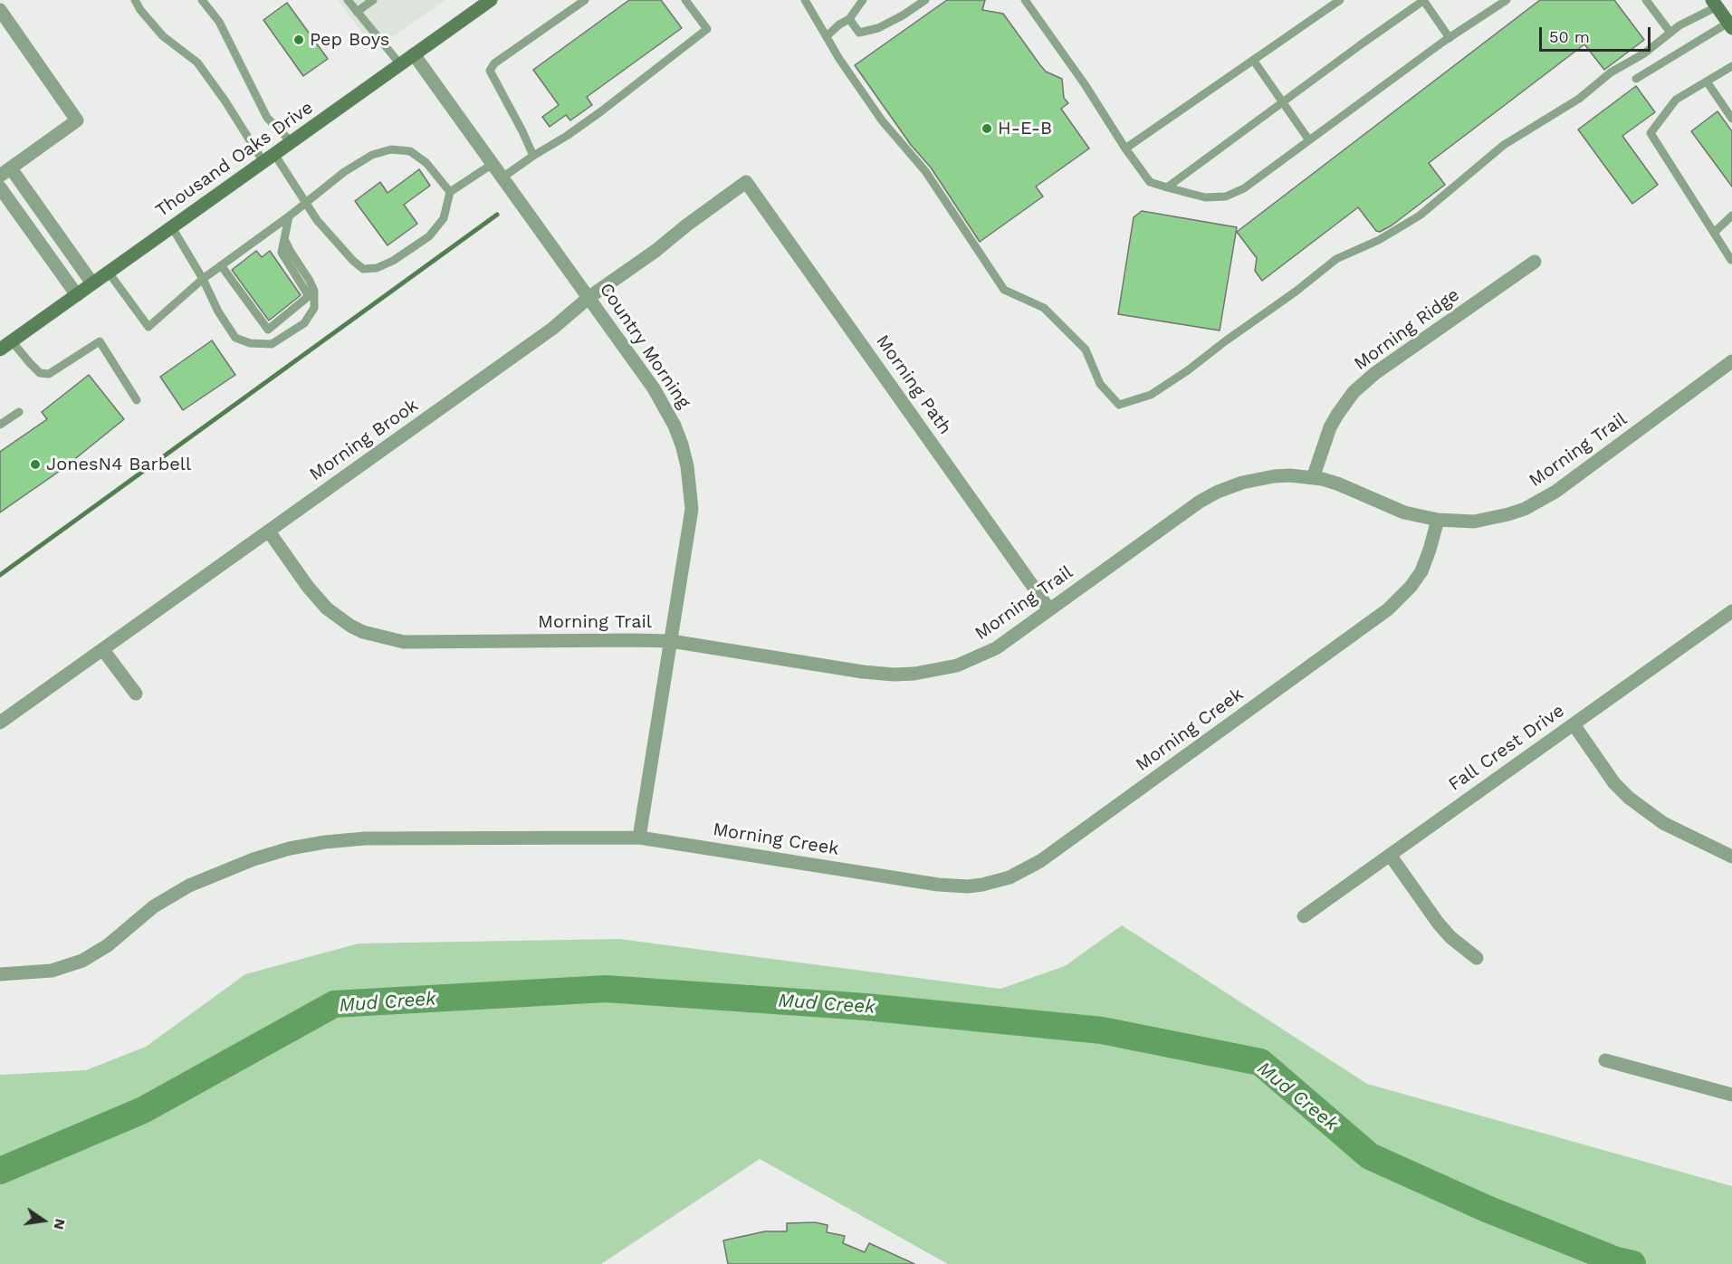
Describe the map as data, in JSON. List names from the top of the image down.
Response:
{
  "streets": {
    "main road": ["Thousand Oaks Drive"],
    "street": [
      "Morning Ridge",
      "Country Morning",
      "Morning Path",
      "Morning Brook",
      "Morning Trail",
      "Morning Creek",
      "Fall Crest Drive"
    ]
  },
  "crossings": [
    ["Thousand Oaks Drive", "Country Morning"],
    ["Morning Ridge", "Morning Trail"],
    ["Country Morning", "Morning Brook"],
    ["Country Morning", "Morning Trail"],
    ["Country Morning", "Morning Creek"],
    ["Morning Path", "Morning Brook"],
    ["Morning Path", "Morning Trail"],
    ["Morning Brook", "Morning Trail"],
    ["Morning Trail", "Morning Creek"]
  ],
  "water": ["Mud Creek"],
  "places": ["Pep Boys", "H-E-B", "JonesN4 Barbell"],
  "scale_bar": "50 m",
  "north": "right"
}
